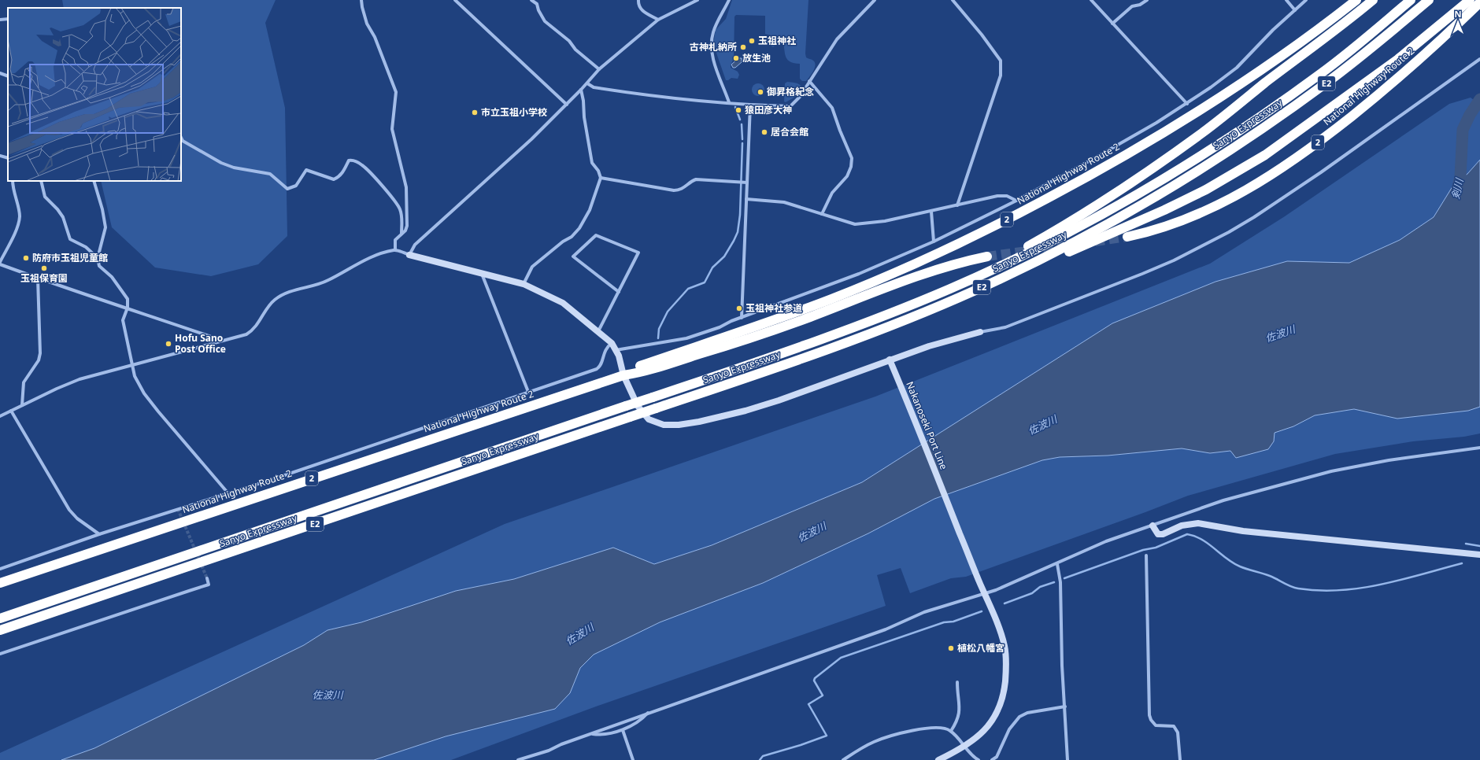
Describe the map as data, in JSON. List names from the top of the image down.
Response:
{
  "streets": {
    "highway": [
      "E2",
      "National Highway Route 2",
      "Sanyo Expressway",
      "2"
    ],
    "main road": ["Nakanoseki Port Line"]
  },
  "water": ["剣川", "佐波川"],
  "places": [
    "玉祖神社",
    "古神札納所",
    "放生池",
    "御昇格紀念",
    "猿田彦大神",
    "市立玉祖小学校",
    "居合会館",
    "防府市玉祖児童館",
    "玉祖保育園",
    "玉祖神社参道",
    "Hofu Sano Post Office",
    "植松八幡宮"
  ],
  "north": "top"
}
